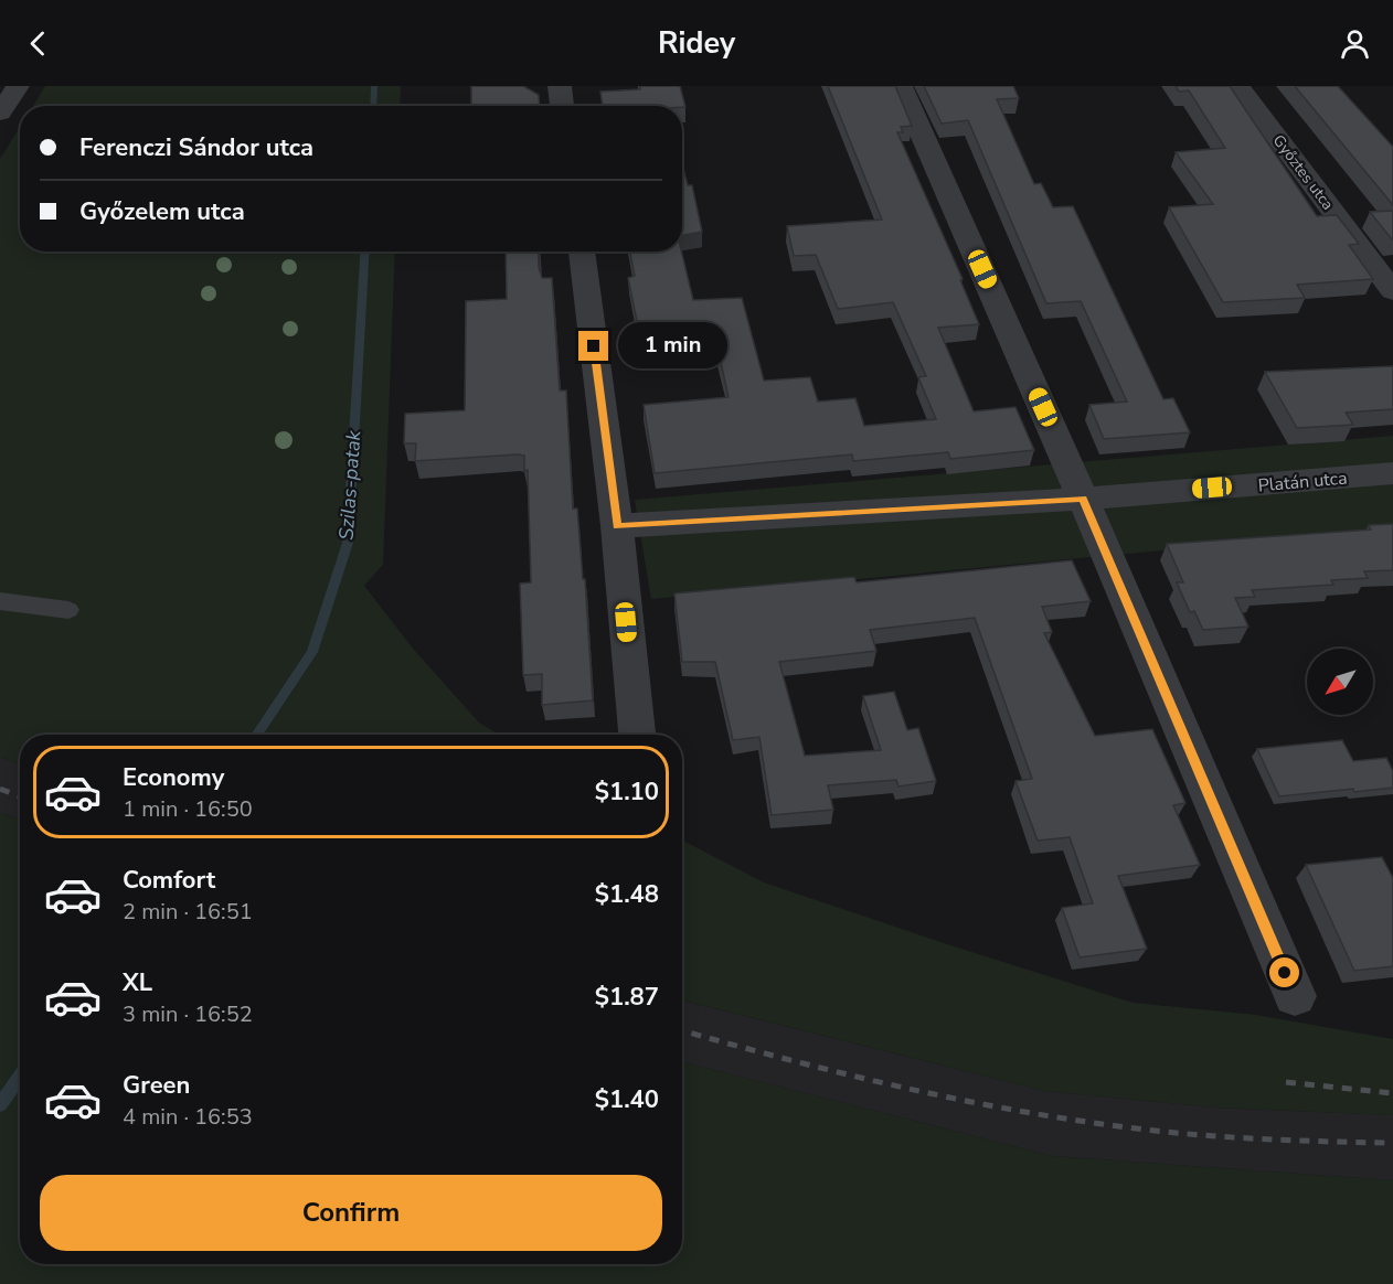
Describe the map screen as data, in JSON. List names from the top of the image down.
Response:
{
  "streets": {
    "street": ["Győztes utca", "Platán utca"]
  },
  "water": ["Szilas-patak"],
  "north": "bottom left",
  "page": {
    "header": "Ridey",
    "banner": ["Ferenczi Sándor utca", "Győzelem utca"],
    "bubble": "1 min",
    "list": [
      {
        "name": "Economy",
        "note": "1 min · 16:50",
        "value": "$1.10"
      },
      {
        "name": "Comfort",
        "note": "2 min · 16:51",
        "value": "$1.48"
      },
      {
        "name": "XL",
        "note": "3 min · 16:52",
        "value": "$1.87"
      },
      {
        "name": "Green",
        "note": "4 min · 16:53",
        "value": "$1.40"
      }
    ],
    "buttons": "Confirm"
  }
}
